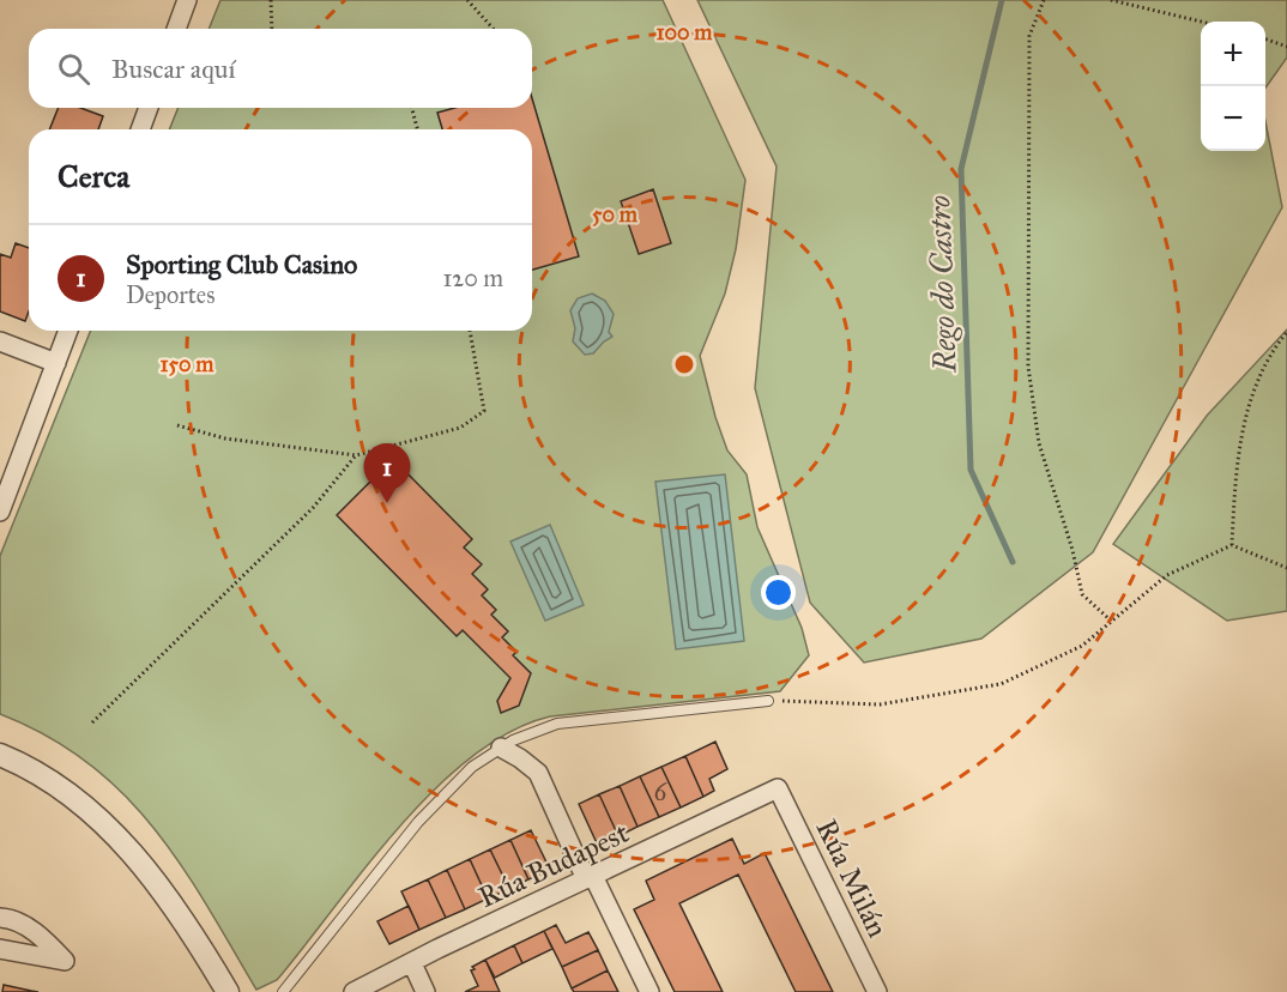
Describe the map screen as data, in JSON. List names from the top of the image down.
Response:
{
  "streets": {
    "street": ["Rúa Budapest", "Rúa Milán"]
  },
  "crossings": [
    ["Rúa Budapest", "Rúa Milán"]
  ],
  "water": ["Rego do Castro"],
  "house_numbers": ["6"],
  "page": {
    "map_buttons": ["+", "−"],
    "search": "Buscar aquí",
    "heading": "Cerca",
    "list": [
      {
        "mark": "1",
        "name": "Sporting Club Casino",
        "note": "Deportes",
        "value": "120 m"
      }
    ],
    "pins": "1"
  },
  "rings": ["100 m", "50 m", "150 m"]
}
